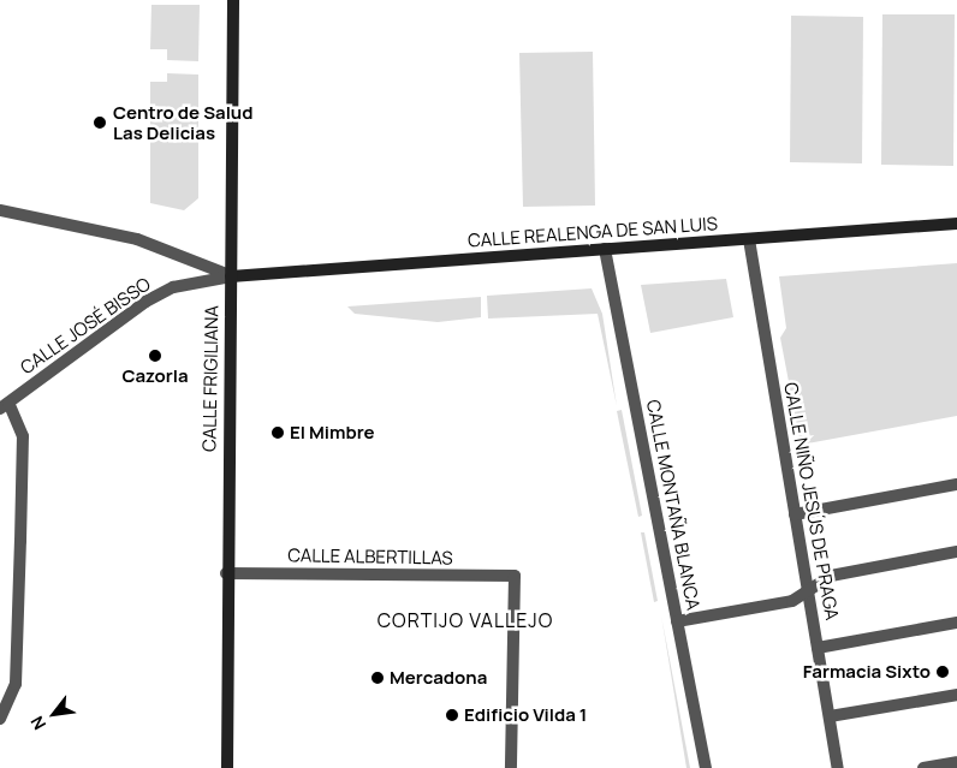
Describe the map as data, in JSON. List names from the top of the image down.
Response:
{
  "streets": {
    "main road": ["CALLE REALENGA DE SAN LUIS", "CALLE FRIGILIANA"],
    "street": [
      "CALLE JOSÉ BISSO",
      "CALLE NIÑO JESÚS DE PRAGA",
      "CALLE MONTAÑA BLANCA",
      "CALLE ALBERTILLAS"
    ]
  },
  "crossings": [
    ["CALLE REALENGA DE SAN LUIS", "CALLE JOSÉ BISSO"],
    ["CALLE REALENGA DE SAN LUIS", "CALLE FRIGILIANA"],
    ["CALLE REALENGA DE SAN LUIS", "CALLE NIÑO JESÚS DE PRAGA"],
    ["CALLE REALENGA DE SAN LUIS", "CALLE MONTAÑA BLANCA"],
    ["CALLE JOSÉ BISSO", "CALLE FRIGILIANA"],
    ["CALLE FRIGILIANA", "CALLE ALBERTILLAS"]
  ],
  "districts": ["CORTIJO VALLEJO"],
  "places": [
    "Centro de Salud Las Delicias",
    "Cazorla",
    "El Mimbre",
    "Farmacia Sixto",
    "Mercadona",
    "Edificio Vilda 1"
  ],
  "north": "bottom left"
}
